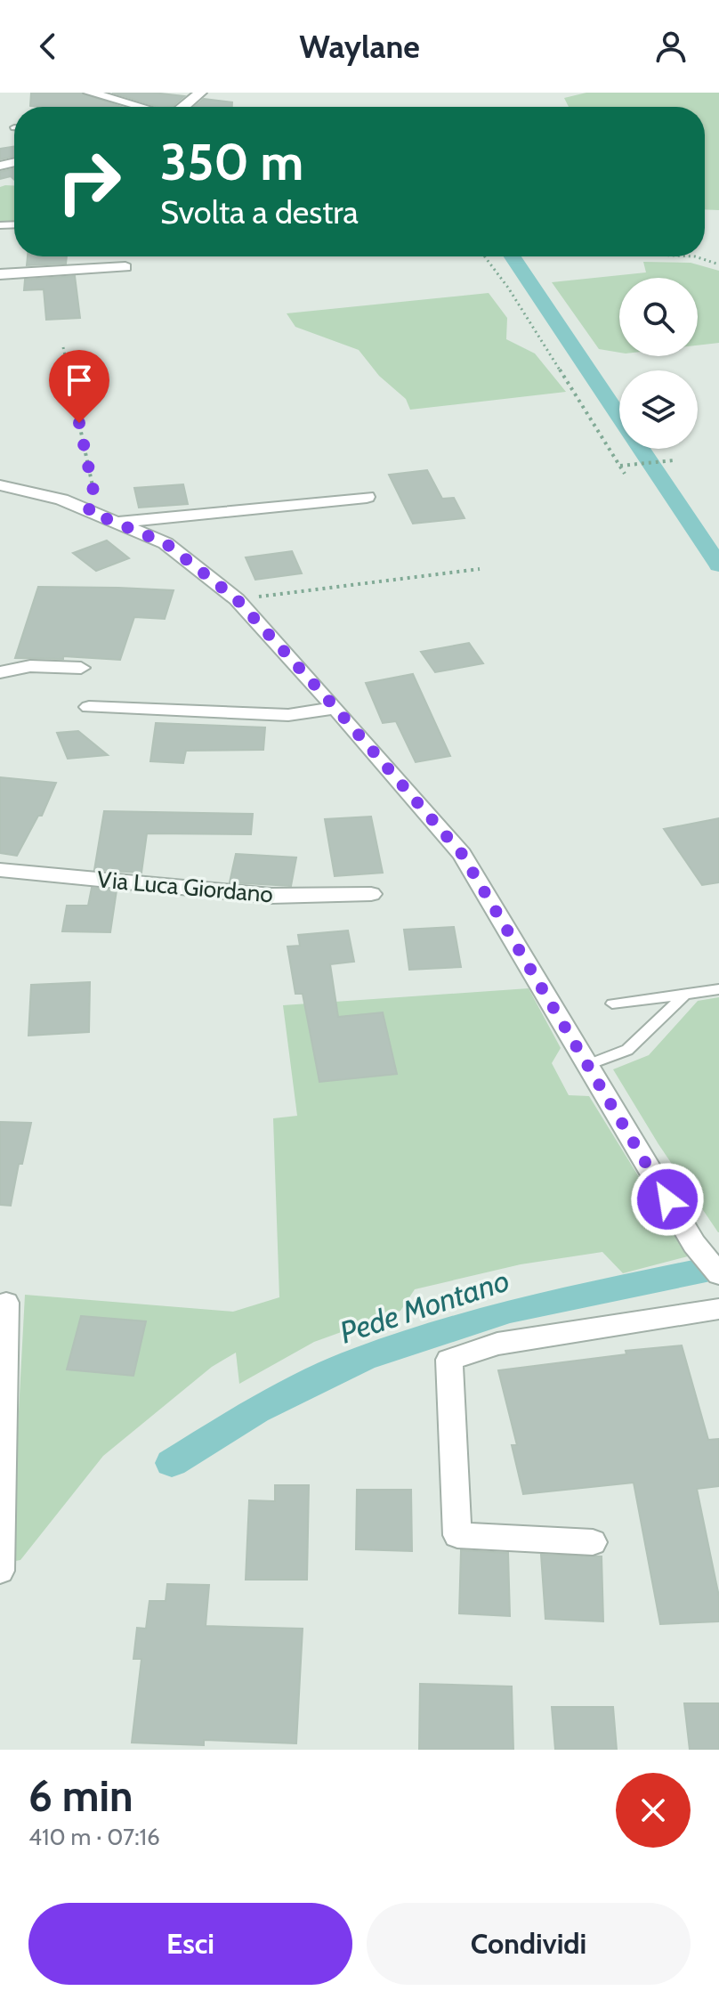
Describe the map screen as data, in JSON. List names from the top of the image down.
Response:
{
  "streets": {
    "street": ["Via Luca Giordano"]
  },
  "water": ["Pede Montano"],
  "page": {
    "header": "Waylane",
    "turn": ["350 m", "Svolta a destra"],
    "heading": ["6 min", "410 m · 07:16"],
    "buttons": ["Esci", "Condividi"]
  }
}
